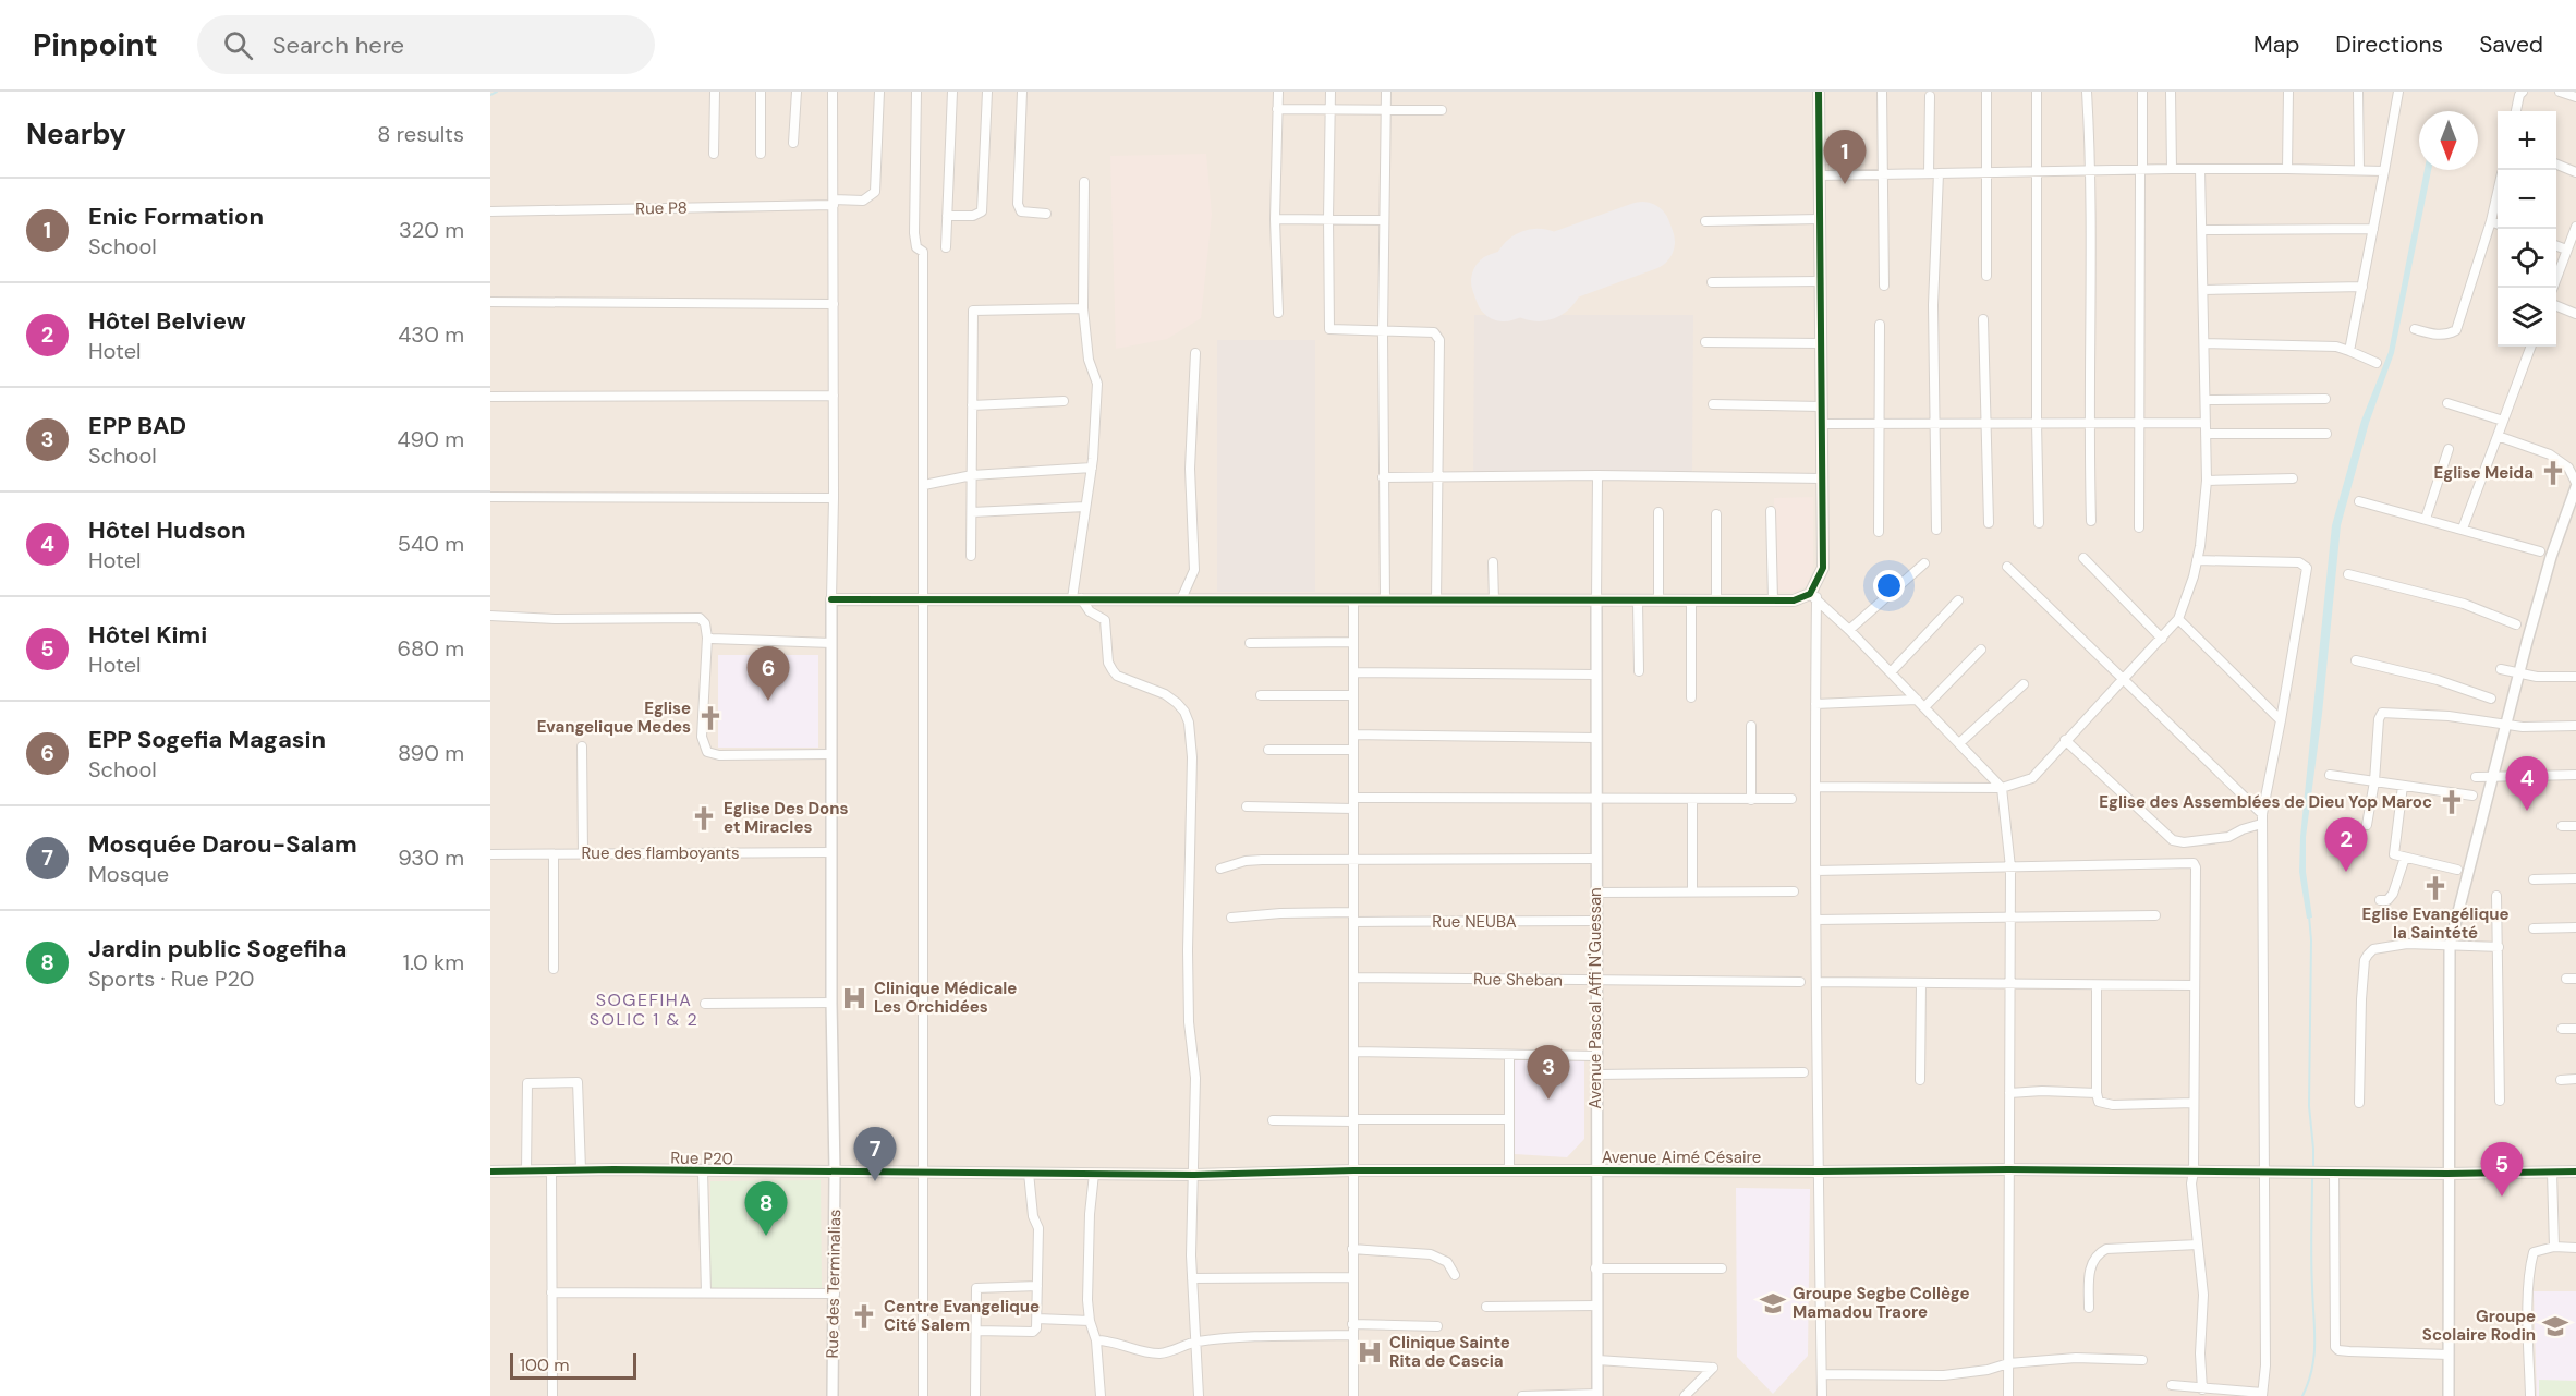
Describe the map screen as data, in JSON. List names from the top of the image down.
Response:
{
  "streets": {
    "street": [
      "Rue P8",
      "Rue des flamboyants",
      "Rue NEUBA",
      "Rue Sheban",
      "Avenue Pascal Affi N'Guessan",
      "Avenue Aimé Césaire",
      "Rue P20",
      "Rue des Terminalias"
    ]
  },
  "crossings": [
    ["Rue des flamboyants", "Rue des Terminalias"],
    ["Rue NEUBA", "Avenue Pascal Affi N'Guessan"],
    ["Rue Sheban", "Avenue Pascal Affi N'Guessan"],
    ["Avenue Pascal Affi N'Guessan", "Avenue Aimé Césaire"],
    ["Avenue Aimé Césaire", "Rue P20"],
    ["Rue P20", "Rue des Terminalias"]
  ],
  "districts": ["SOGEFIHA SOLIC 1 & 2"],
  "places": {
    "church": [
      "Eglise Meida",
      "Eglise Evangelique Medes",
      "Eglise des Assemblées de Dieu Yop Maroc",
      "Eglise Des Dons et Miracles",
      "Eglise Evangélique la Saintété",
      "Centre Evangelique Cité Salem"
    ],
    "hospital": ["Clinique Médicale Les Orchidées", "Clinique Sainte Rita de Cascia"],
    "school or university": ["Groupe Segbe Collège Mamadou Traore", "Groupe Scolaire Rodin"]
  },
  "scale_bar": "100 m",
  "north": "bottom",
  "page": {
    "header": "Pinpoint",
    "search": "Search here",
    "nav": ["Map", "Directions", "Saved"],
    "heading": ["Nearby", "8 results"],
    "map_buttons": ["+", "−"],
    "pins": [
      "1",
      "6",
      "4",
      "2",
      "3",
      "7",
      "5",
      "8"
    ],
    "list": [
      {
        "mark": "1",
        "name": "Enic Formation",
        "note": "School",
        "value": "320 m"
      },
      {
        "mark": "2",
        "name": "Hôtel Belview",
        "note": "Hotel",
        "value": "430 m"
      },
      {
        "mark": "3",
        "name": "EPP BAD",
        "note": "School",
        "value": "490 m"
      },
      {
        "mark": "4",
        "name": "Hôtel Hudson",
        "note": "Hotel",
        "value": "540 m"
      },
      {
        "mark": "5",
        "name": "Hôtel Kimi",
        "note": "Hotel",
        "value": "680 m"
      },
      {
        "mark": "6",
        "name": "EPP Sogefia Magasin",
        "note": "School",
        "value": "890 m"
      },
      {
        "mark": "7",
        "name": "Mosquée Darou-Salam",
        "note": "Mosque",
        "value": "930 m"
      },
      {
        "mark": "8",
        "name": "Jardin public Sogefiha",
        "note": "Sports · Rue P20",
        "value": "1.0 km"
      }
    ],
    "scale": "100 m"
  }
}
